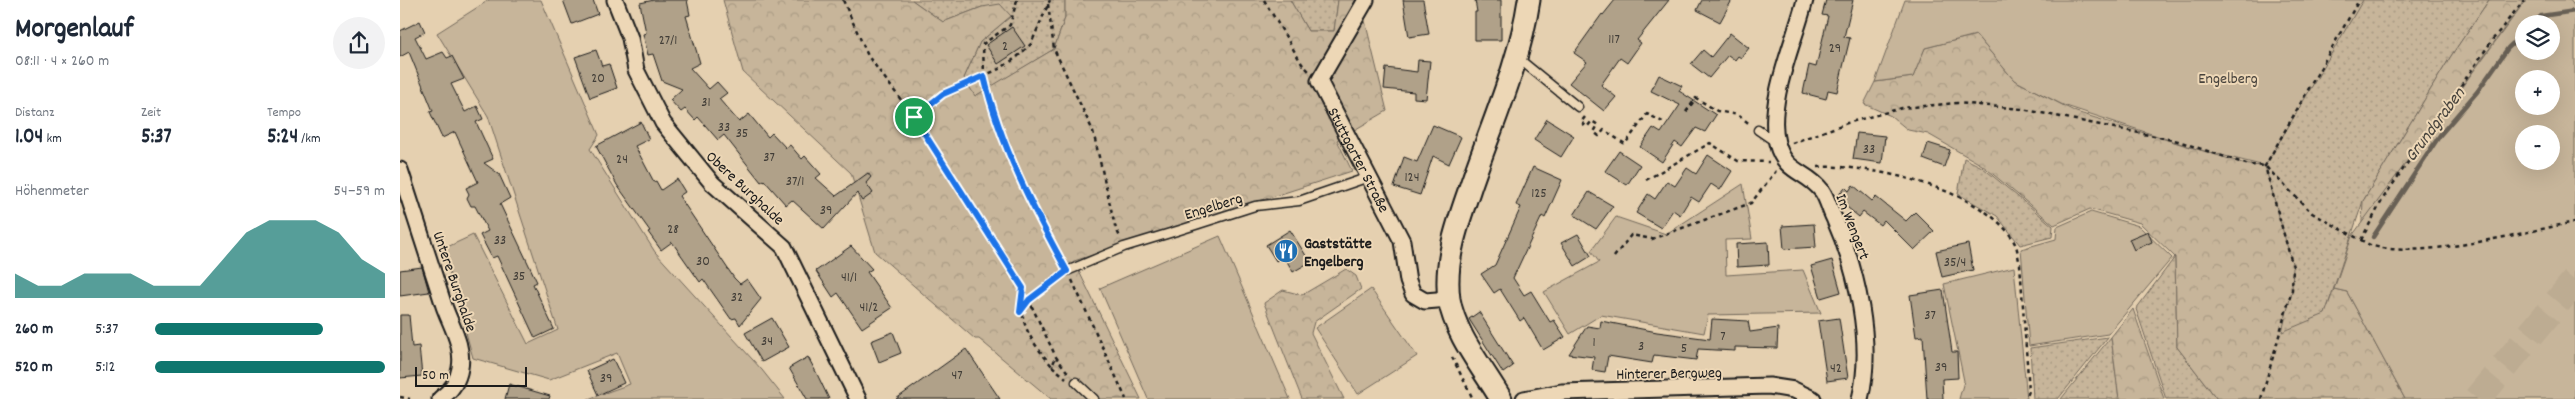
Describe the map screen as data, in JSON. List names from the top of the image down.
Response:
{
  "streets": {
    "street": [
      "Stuttgarter Straße",
      "Obere Burghalde",
      "Im Wengert",
      "Untere Burghalde",
      "Hinterer Bergweg"
    ],
    "lane": ["Engelberg"]
  },
  "crossings": [
    ["Stuttgarter Straße", "Engelberg"]
  ],
  "water": ["Grundgraben"],
  "parks": ["Engelberg"],
  "places": {
    "restaurant": ["Gaststätte Engelberg"]
  },
  "house_numbers": [
    "117",
    "27/1",
    "2",
    "29",
    "20",
    "31",
    "33",
    "35",
    "33",
    "37",
    "24",
    "124",
    "37/1",
    "125",
    "39",
    "28",
    "33",
    "30",
    "35/4",
    "35",
    "41/1",
    "32",
    "41/2",
    "37",
    "7",
    "34",
    "1",
    "3",
    "5",
    "39",
    "42",
    "47",
    "39"
  ],
  "scale_bar": "50 m",
  "page": {
    "heading": ["Morgenlauf", "08:11 · 4 × 260 m"],
    "map_buttons": ["+", "−"],
    "stats": [
      ["Distanz", "1.04 km"],
      ["Zeit", "5:37"],
      ["Tempo", "5:24 /km"]
    ],
    "chart": ["Höhenmeter", "54–59 m"],
    "list": [
      {
        "name": "260 m",
        "note": "5:37"
      },
      {
        "name": "520 m",
        "note": "5:12"
      }
    ],
    "scale": "50 m"
  }
}
